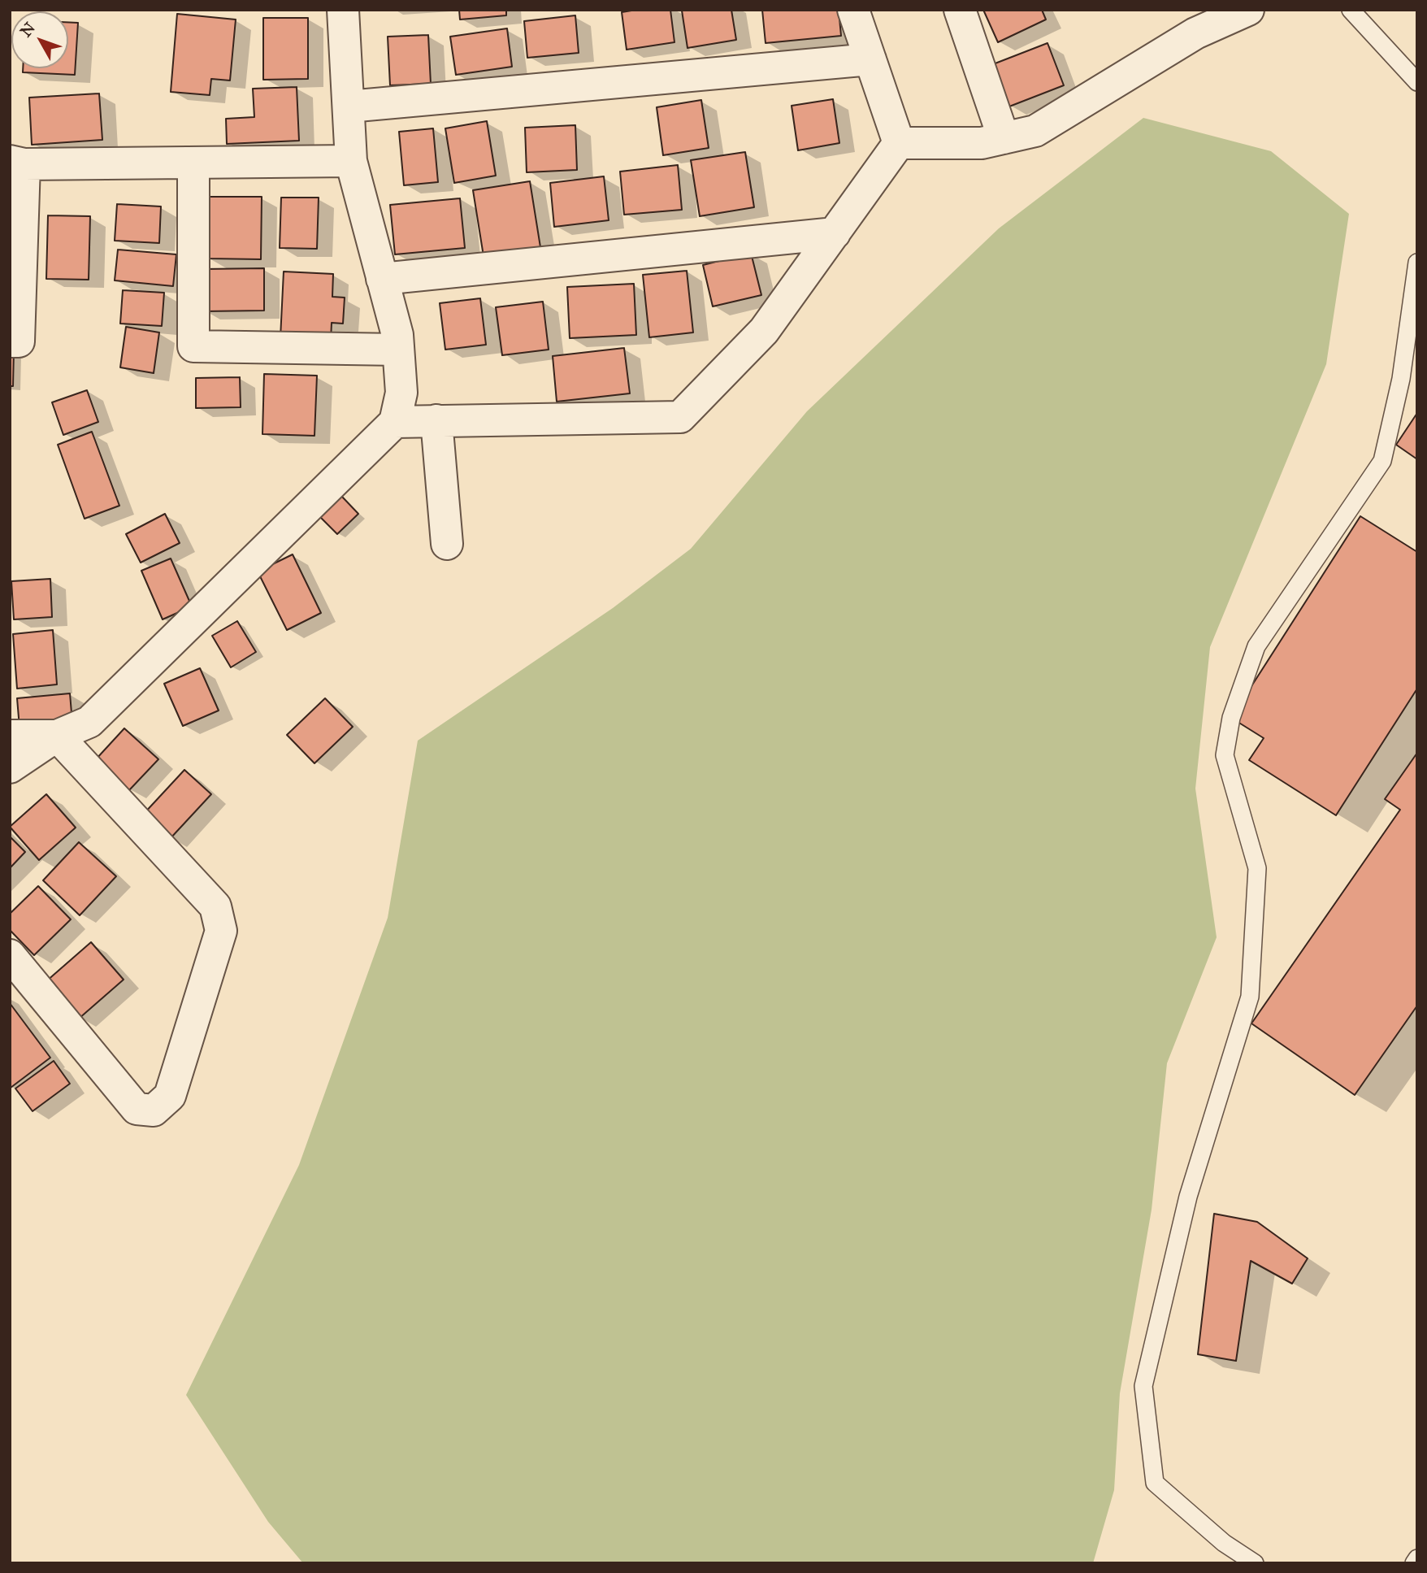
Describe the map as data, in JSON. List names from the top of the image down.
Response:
{
  "north": "top left"
}
